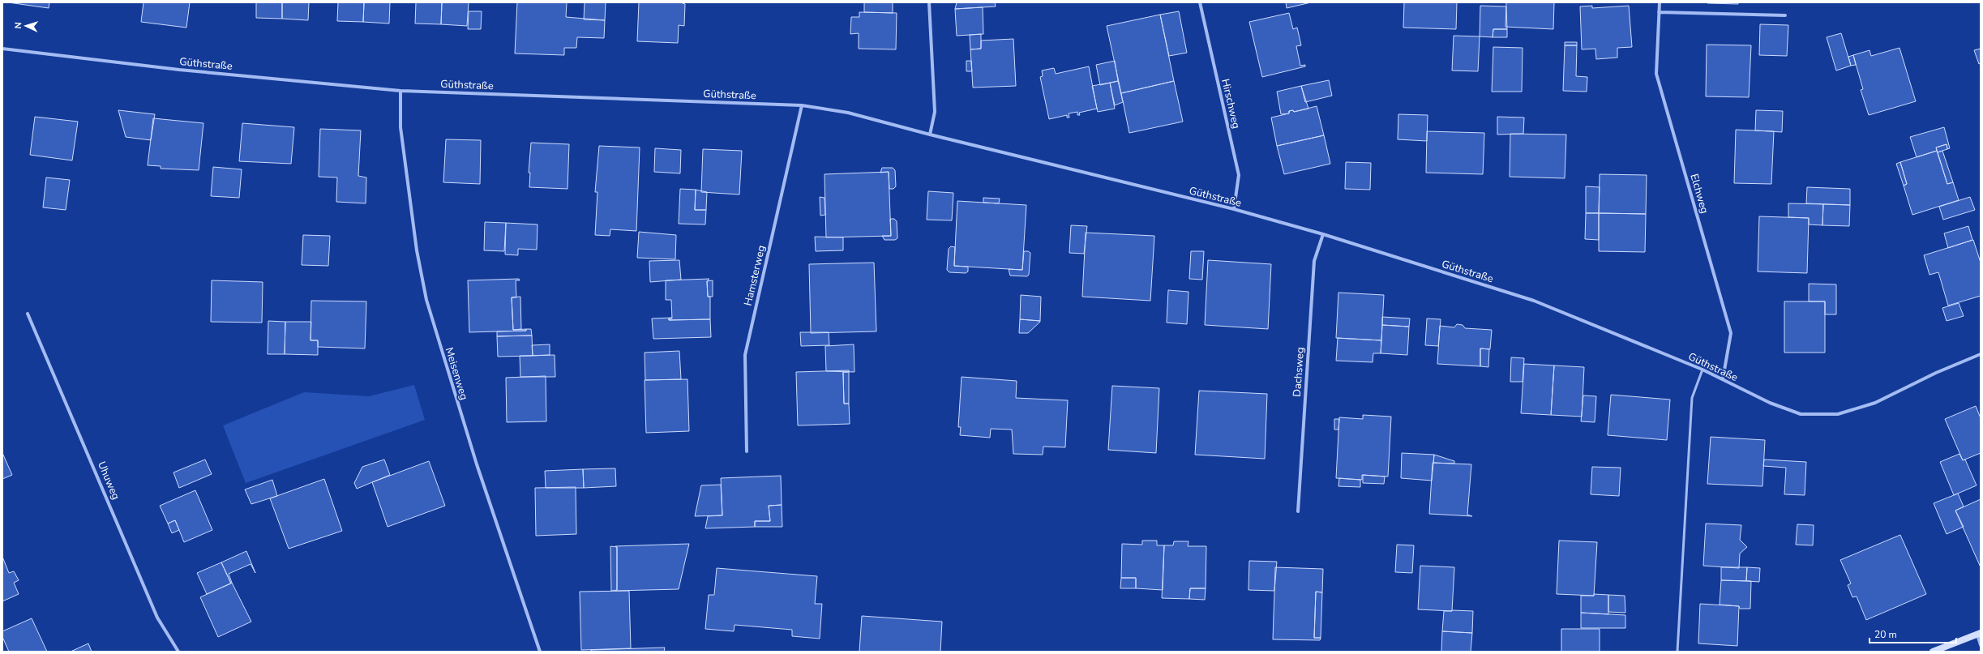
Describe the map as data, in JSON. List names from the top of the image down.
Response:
{
  "streets": {
    "street": [
      "Güthstraße",
      "Hirschweg",
      "Elchweg",
      "Hamsterweg",
      "Dachsweg",
      "Meisenweg",
      "Uhuweg"
    ]
  },
  "crossings": [
    ["Güthstraße", "Hirschweg"],
    ["Güthstraße", "Elchweg"],
    ["Güthstraße", "Hamsterweg"],
    ["Güthstraße", "Dachsweg"],
    ["Güthstraße", "Meisenweg"]
  ],
  "scale_bar": "20 m",
  "north": "left"
}
